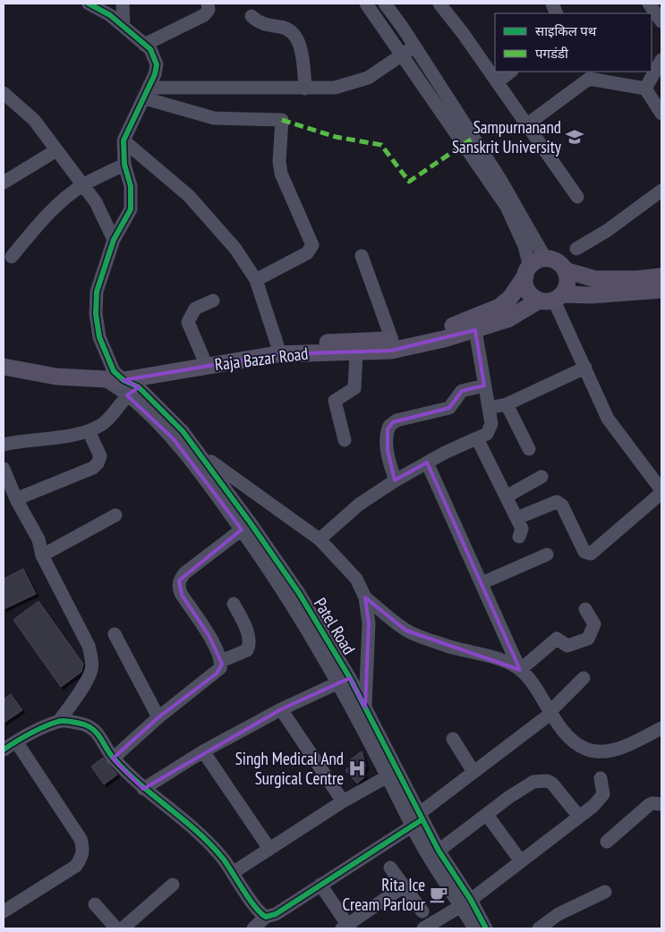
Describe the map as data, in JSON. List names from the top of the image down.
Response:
{
  "streets": {
    "main road": ["Raja Bazar Road"],
    "street": ["Patel Road"]
  },
  "crossings": [
    ["Raja Bazar Road", "Patel Road"]
  ],
  "places": {
    "school or university": ["Sampurnanand Sanskrit University"],
    "hospital": ["Singh Medical And Surgical Centre"],
    "cafe": ["Rita Ice Cream Parlour"]
  },
  "legend": ["साइकिल पथ", "पगडंडी"]
}
